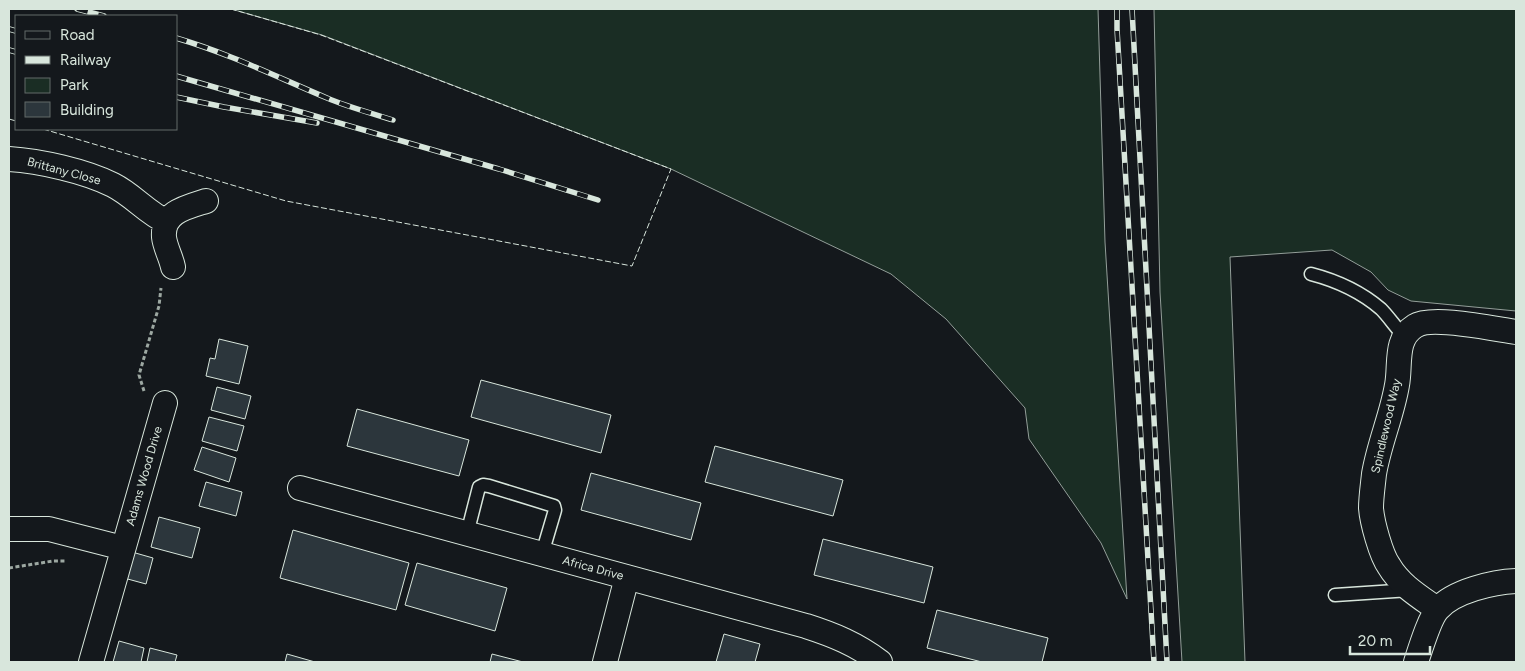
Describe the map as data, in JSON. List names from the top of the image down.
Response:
{
  "streets": {
    "street": [
      "Brittany Close",
      "Spindlewood Way",
      "Adams Wood Drive",
      "Africa Drive"
    ]
  },
  "legend": [
    "Road",
    "Railway",
    "Park",
    "Building"
  ],
  "scale_bar": "20 m"
}
